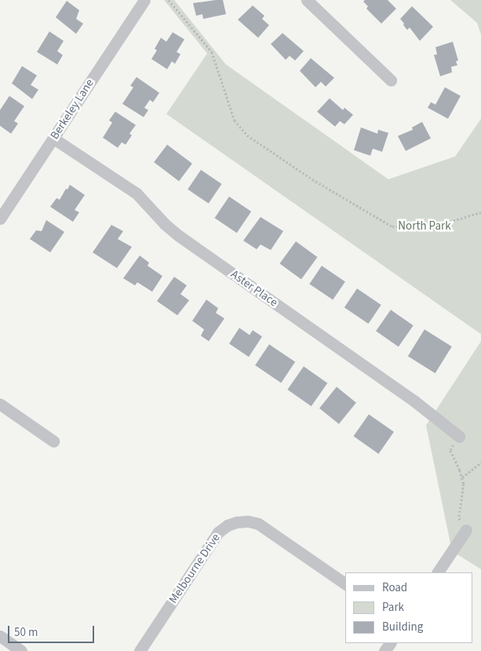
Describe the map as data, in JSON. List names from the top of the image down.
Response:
{
  "streets": {
    "street": ["Berkeley Lane", "Aster Place", "Melbourne Drive"]
  },
  "crossings": [
    ["Berkeley Lane", "Aster Place"]
  ],
  "parks": ["North Park"],
  "legend": ["Road", "Park", "Building"],
  "scale_bar": "50 m"
}
